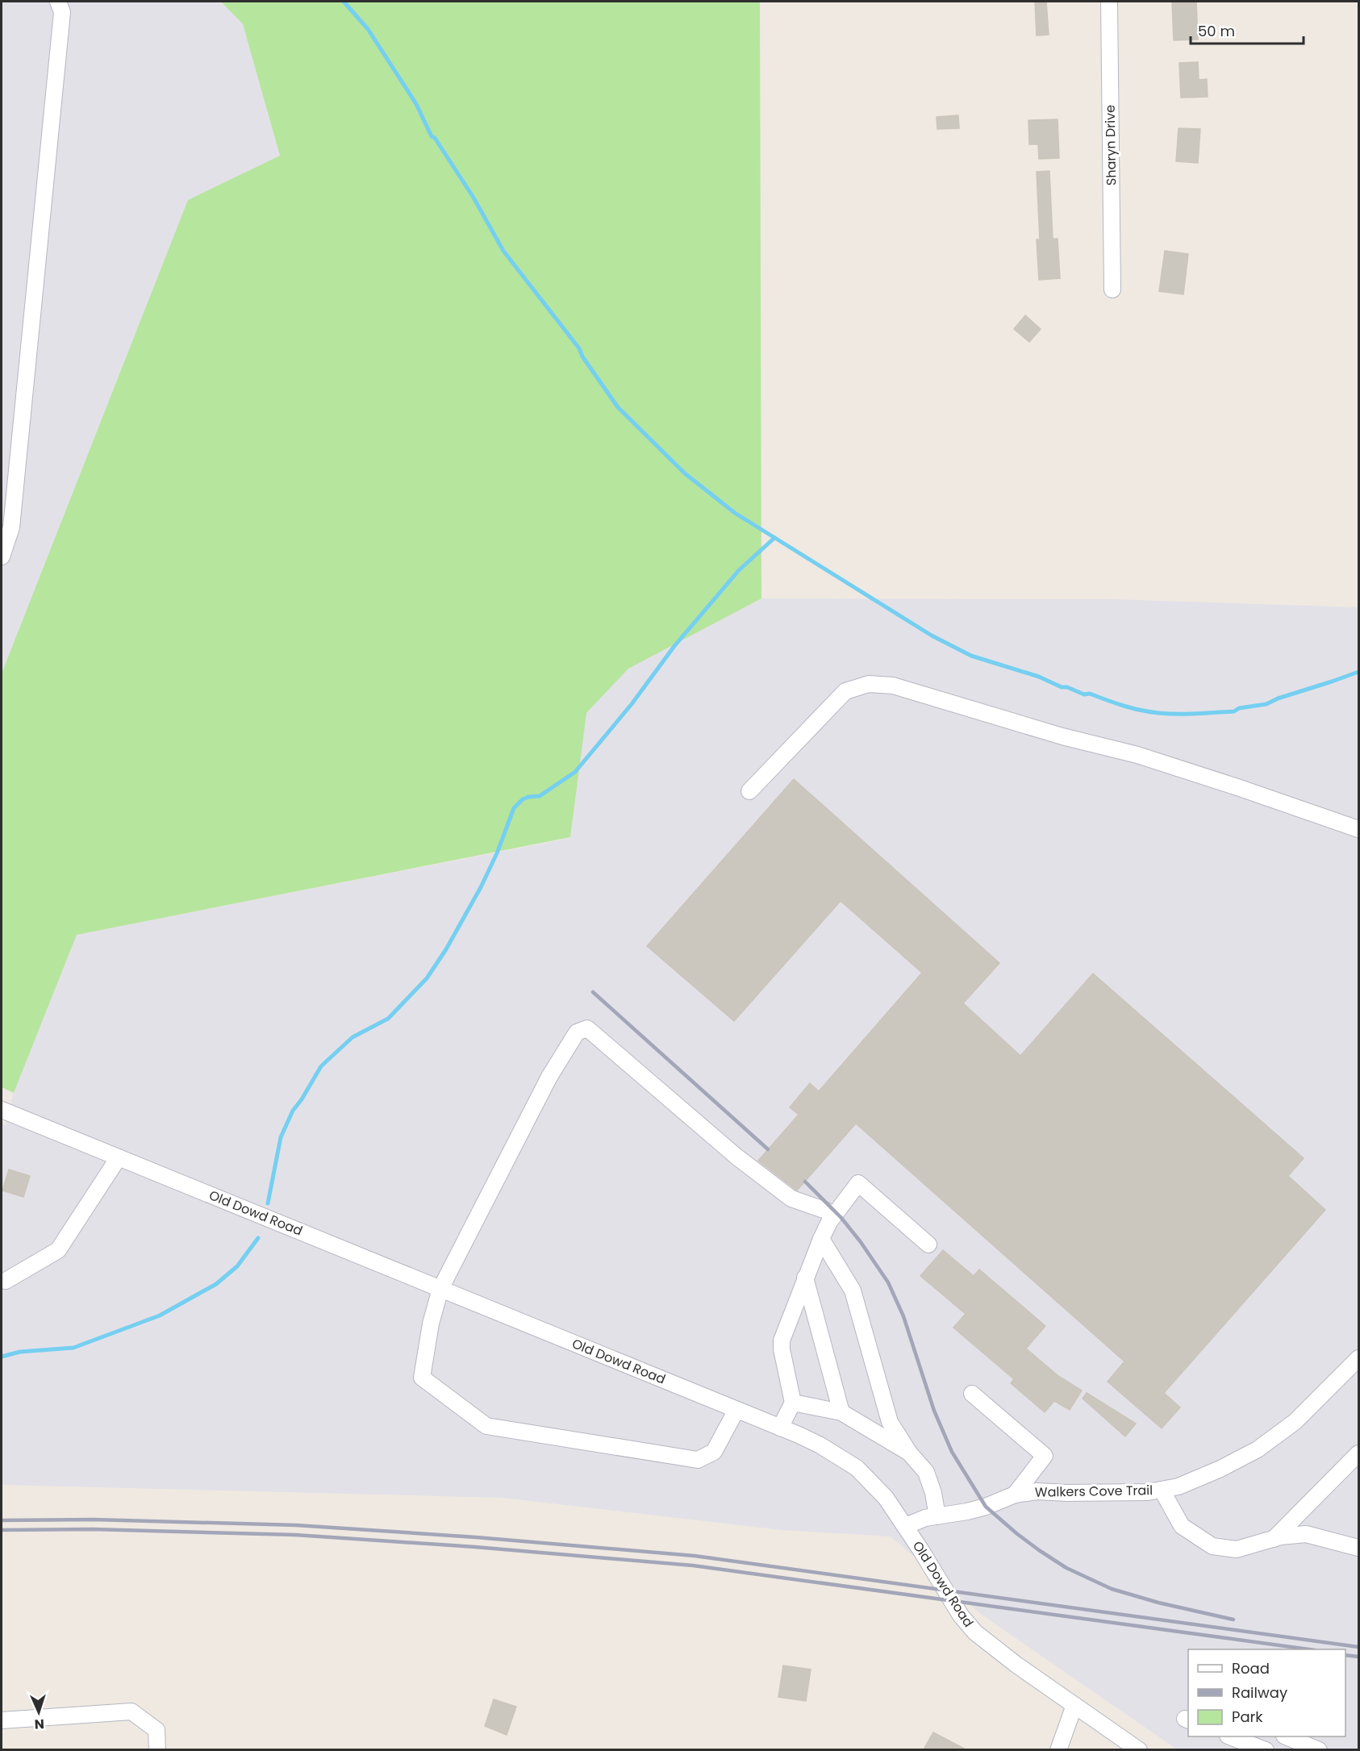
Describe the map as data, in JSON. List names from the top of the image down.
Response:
{
  "streets": {
    "street": ["Sharyn Drive", "Old Dowd Road", "Walkers Cove Trail"]
  },
  "crossings": [
    ["Old Dowd Road", "Walkers Cove Trail"]
  ],
  "legend": ["Road", "Railway", "Park"],
  "scale_bar": "50 m",
  "north": "bottom"
}
